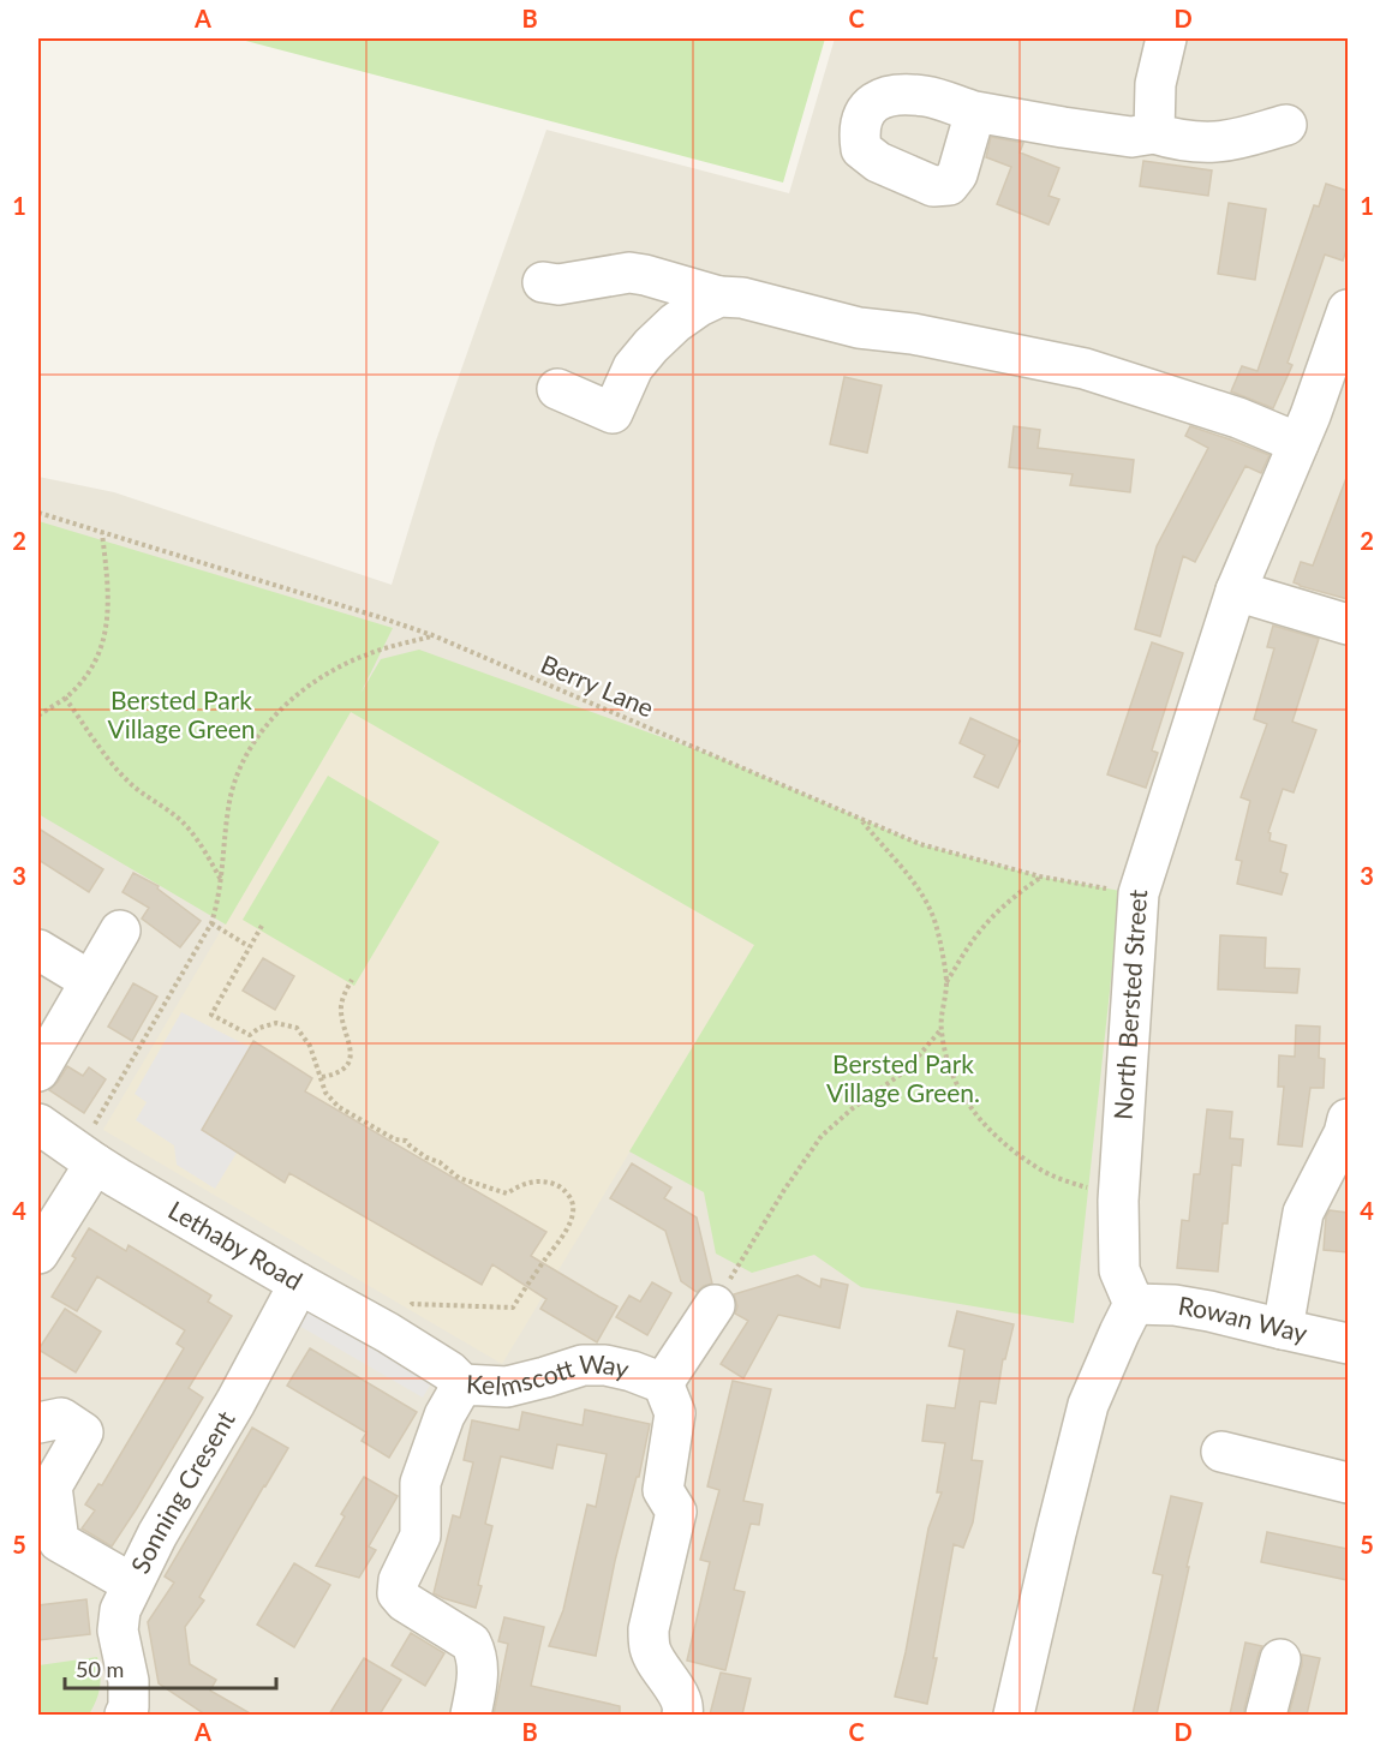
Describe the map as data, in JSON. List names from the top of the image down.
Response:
{
  "streets": {
    "street": [
      "North Bersted Street",
      "Lethaby Road",
      "Rowan Way",
      "Kelmscott Way",
      "Sonning Cresent"
    ],
    "path": ["Berry Lane"]
  },
  "crossings": [
    ["Berry Lane", "North Bersted Street"],
    ["North Bersted Street", "Rowan Way"],
    ["Lethaby Road", "Kelmscott Way"],
    ["Lethaby Road", "Sonning Cresent"]
  ],
  "parks": ["Bersted Park Village Green", "Bersted Park Village Green."],
  "scale_bar": "50 m",
  "grid": {
    "columns": [
      "A",
      "B",
      "C",
      "D"
    ],
    "rows": [
      "1",
      "2",
      "3",
      "4",
      "5"
    ]
  }
}
